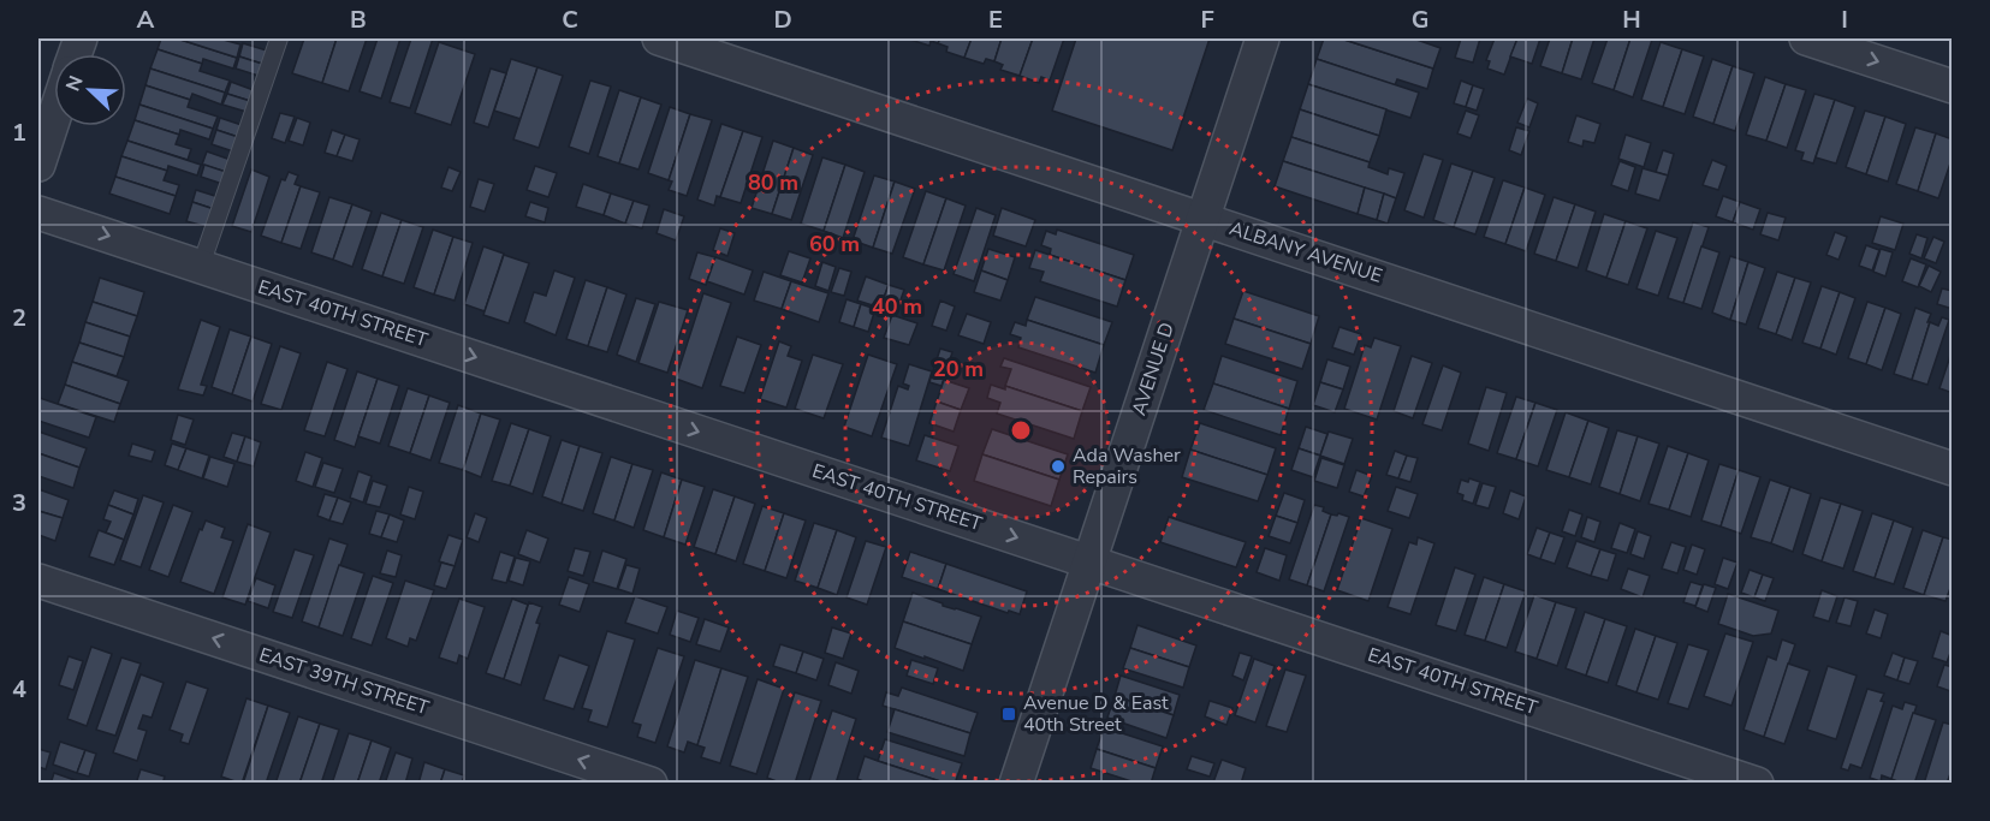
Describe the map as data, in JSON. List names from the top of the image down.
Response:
{
  "streets": {
    "street": [
      "ALBANY AVENUE",
      "EAST 40TH STREET",
      "AVENUE D",
      "EAST 39TH STREET"
    ]
  },
  "crossings": [
    ["ALBANY AVENUE", "AVENUE D"],
    ["EAST 40TH STREET", "AVENUE D"]
  ],
  "one_way": ["EAST 40TH STREET", "EAST 39TH STREET"],
  "places": {
    "other": ["Ada Washer Repairs"],
    "transit": ["Avenue D & East 40th Street"]
  },
  "north": "top left",
  "grid": {
    "columns": [
      "A",
      "B",
      "C",
      "D",
      "E",
      "F",
      "G",
      "H",
      "I"
    ],
    "rows": [
      "1",
      "2",
      "3",
      "4"
    ]
  },
  "rings": [
    "80 m",
    "60 m",
    "40 m",
    "20 m"
  ]
}
